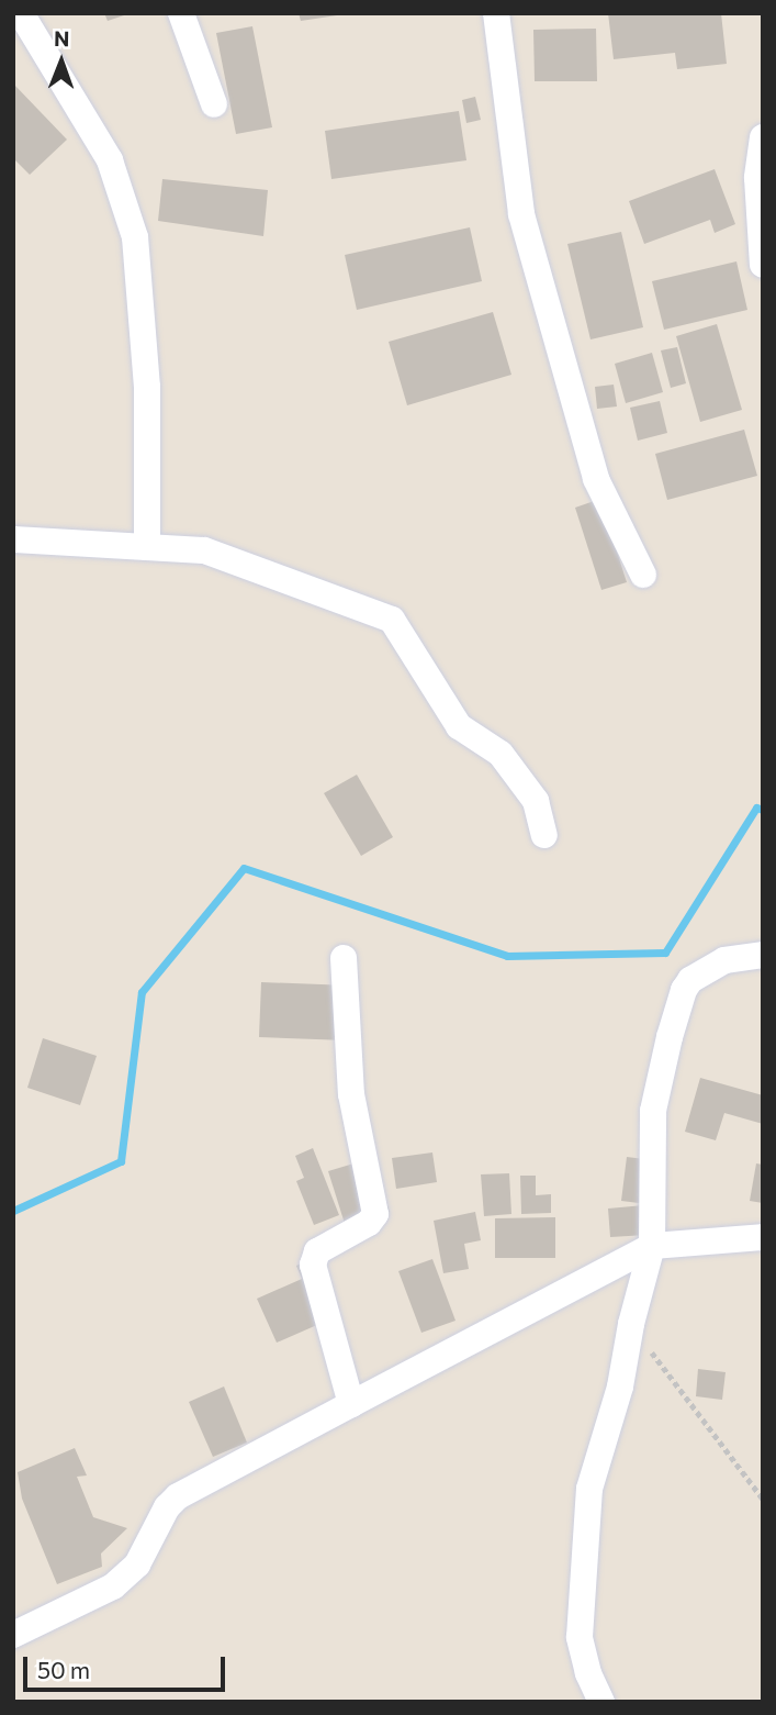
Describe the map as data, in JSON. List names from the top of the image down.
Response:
{
  "scale_bar": "50 m",
  "north": "top"
}
